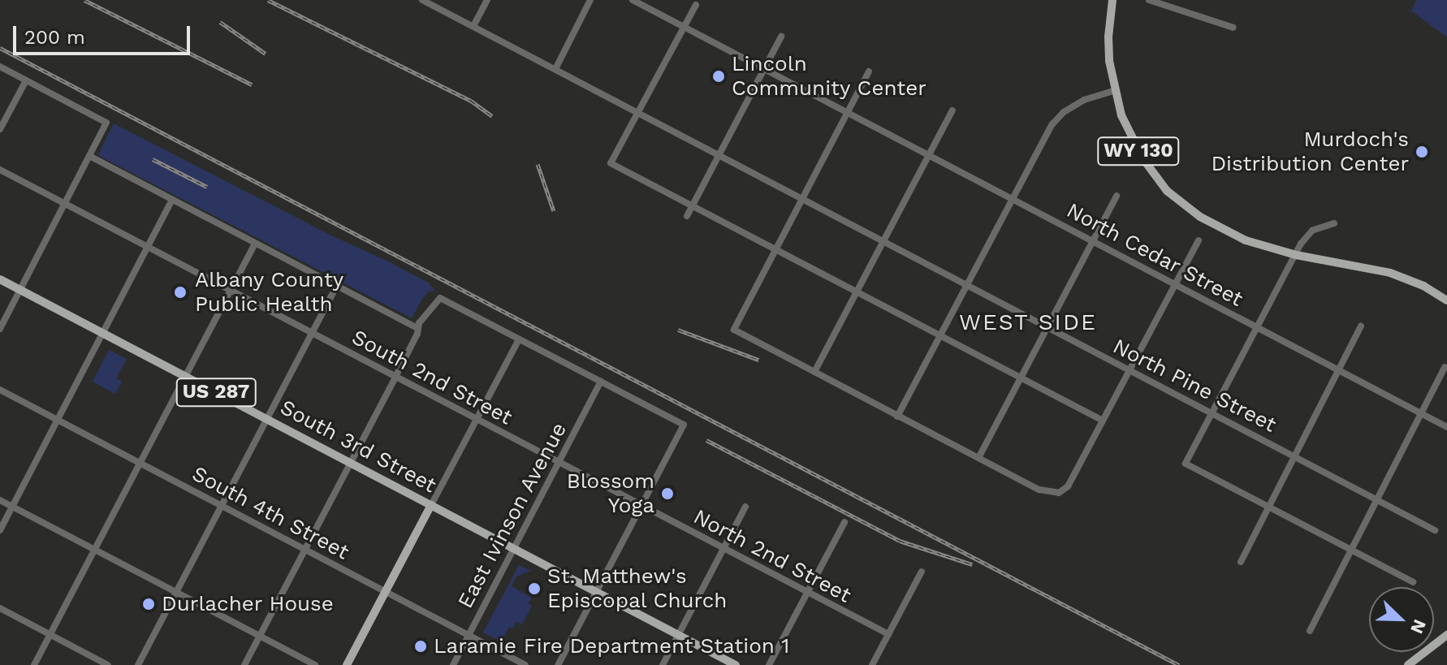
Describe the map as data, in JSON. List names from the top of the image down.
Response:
{
  "streets": {
    "main road": ["WY 130", "US 287", "South 3rd Street"],
    "street": [
      "North Cedar Street",
      "South 2nd Street",
      "North Pine Street",
      "South 4th Street",
      "East Ivinson Avenue",
      "North 2nd Street"
    ]
  },
  "crossings": [
    ["South 2nd Street", "East Ivinson Avenue"],
    ["South 2nd Street", "North 2nd Street"],
    ["South 3rd Street", "East Ivinson Avenue"],
    ["South 4th Street", "East Ivinson Avenue"]
  ],
  "districts": ["WEST SIDE"],
  "places": [
    "Lincoln Community Center",
    "Murdoch's Distribution Center",
    "Albany County Public Health",
    "Blossom Yoga",
    "St. Matthew's Episcopal Church",
    "Durlacher House",
    "Laramie Fire Department Station 1"
  ],
  "scale_bar": "200 m",
  "north": "bottom right"
}
